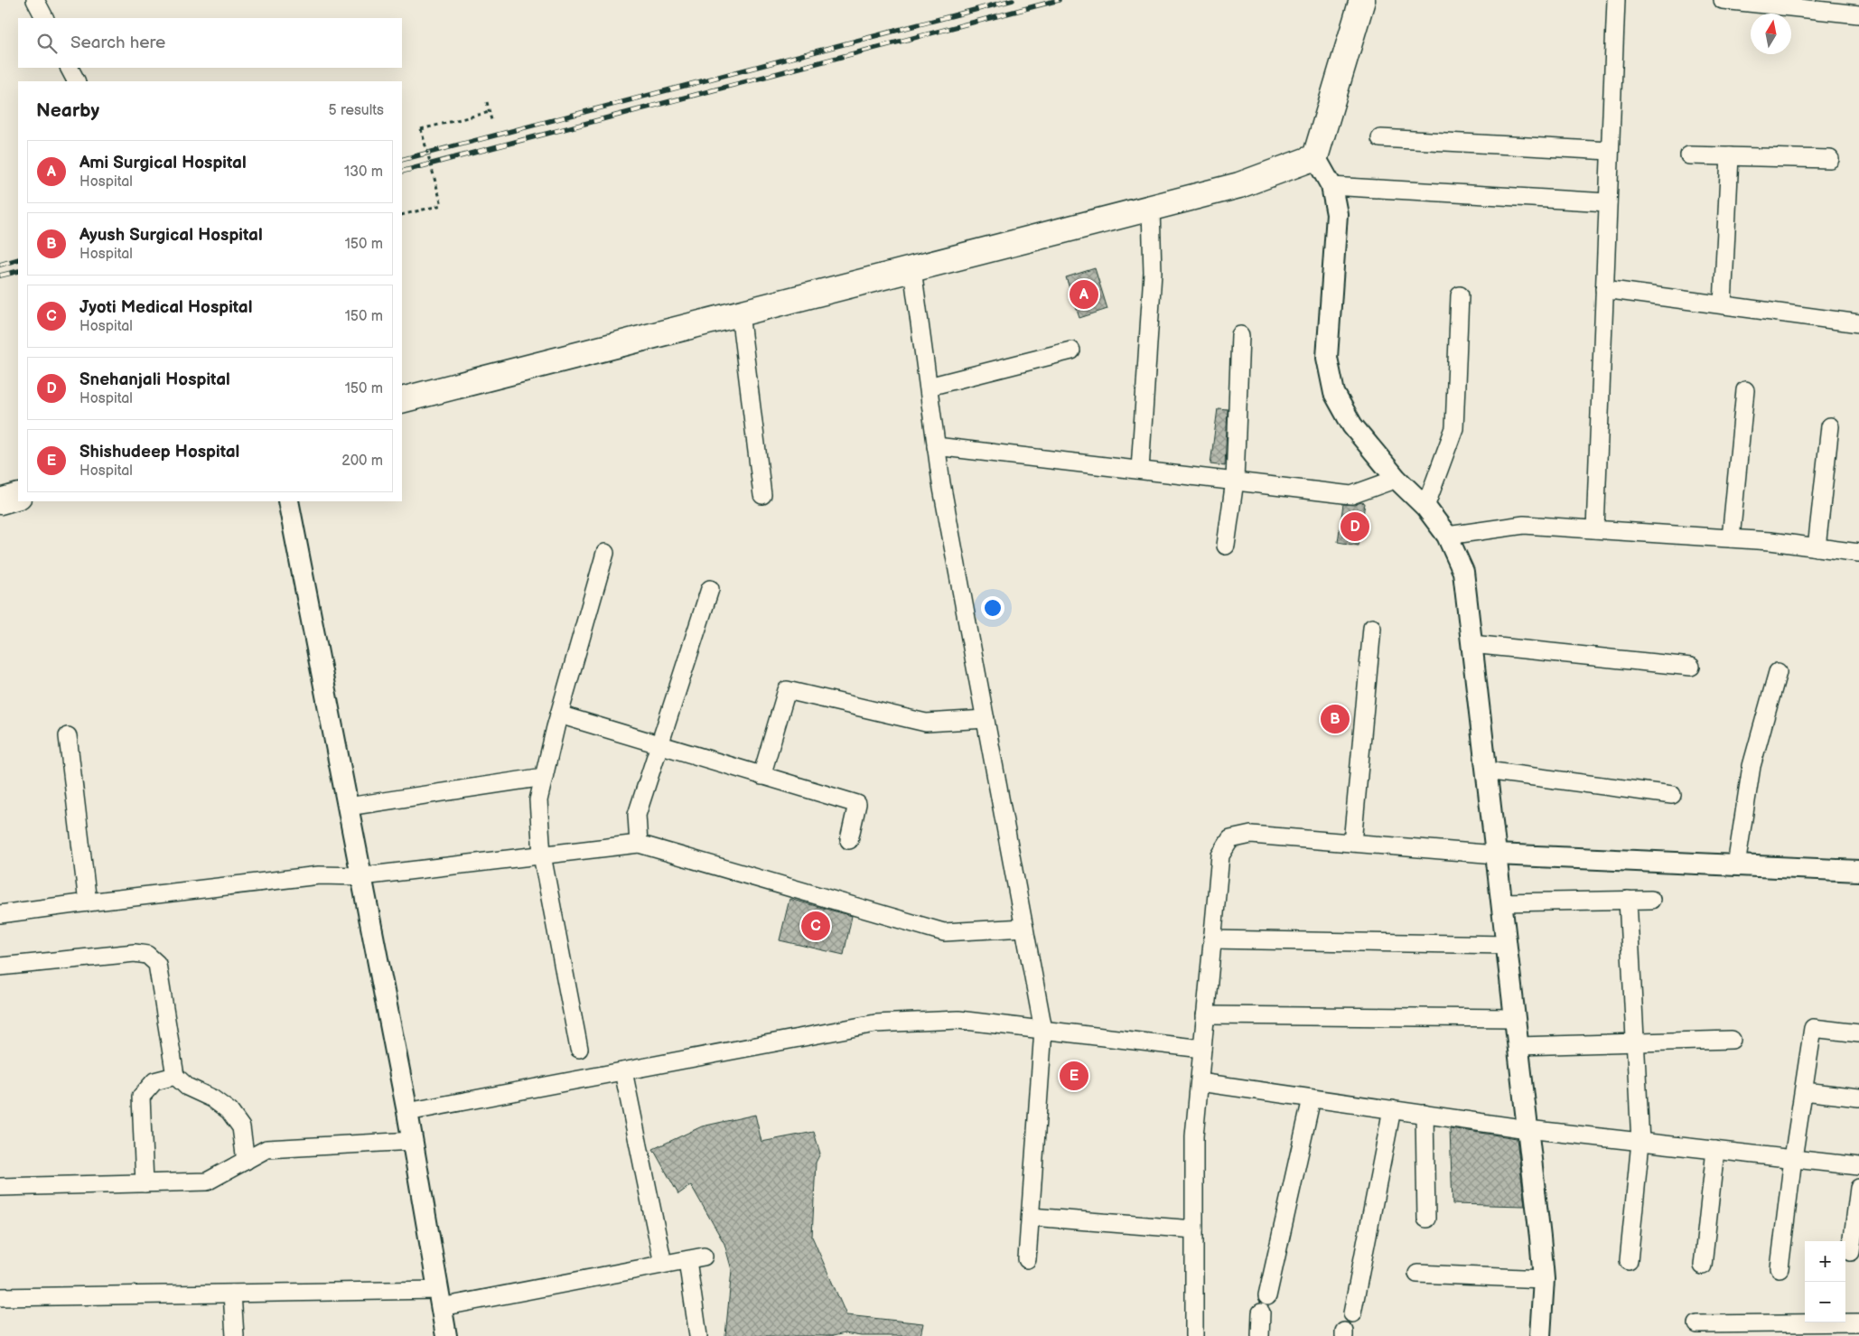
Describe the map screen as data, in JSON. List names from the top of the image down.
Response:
{
  "north": "top",
  "page": {
    "search": "Search here",
    "heading": ["Nearby", "5 results"],
    "list": [
      {
        "mark": "A",
        "name": "Ami Surgical Hospital",
        "note": "Hospital",
        "value": "130 m"
      },
      {
        "mark": "B",
        "name": "Ayush Surgical Hospital",
        "note": "Hospital",
        "value": "150 m"
      },
      {
        "mark": "C",
        "name": "Jyoti Medical Hospital",
        "note": "Hospital",
        "value": "150 m"
      },
      {
        "mark": "D",
        "name": "Snehanjali Hospital",
        "note": "Hospital",
        "value": "150 m"
      },
      {
        "mark": "E",
        "name": "Shishudeep Hospital",
        "note": "Hospital",
        "value": "200 m"
      }
    ],
    "pins": [
      "A",
      "D",
      "B",
      "C",
      "E"
    ],
    "map_buttons": ["+", "−"]
  }
}
